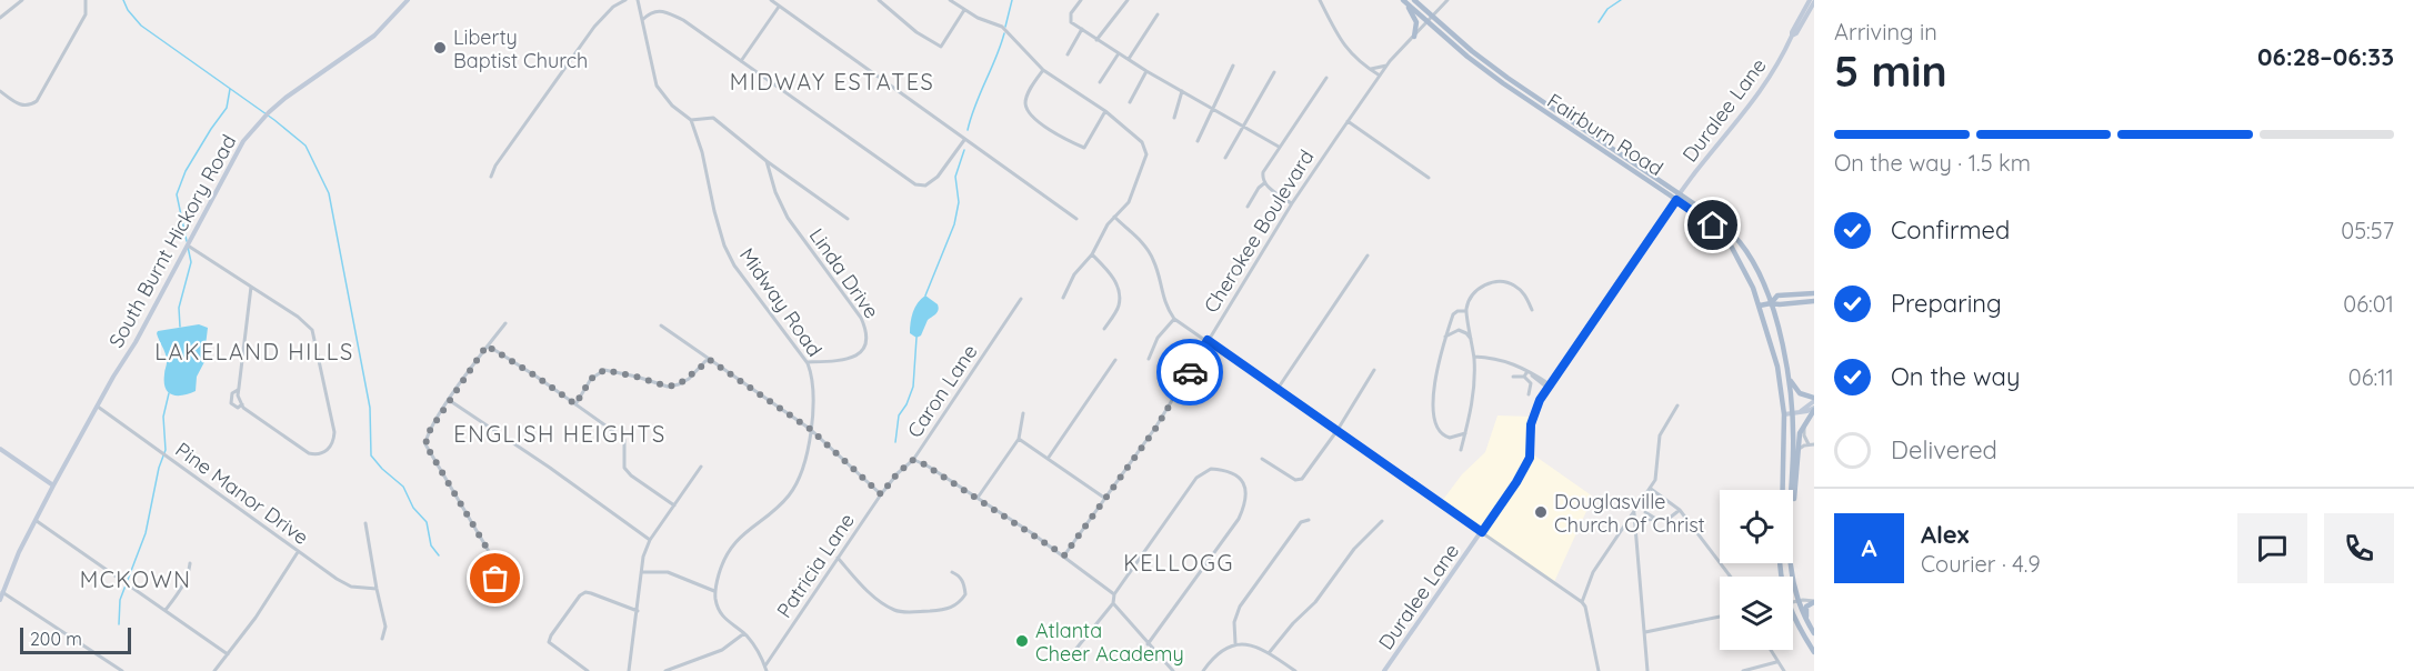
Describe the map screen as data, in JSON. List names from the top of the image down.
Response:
{
  "streets": {
    "main road": ["Fairburn Road"],
    "street": [
      "Duralee Lane",
      "Cherokee Boulevard",
      "South Burnt Hickory Road",
      "Linda Drive",
      "Midway Road",
      "Caron Lane",
      "Pine Manor Drive",
      "Patricia Lane"
    ]
  },
  "crossings": [
    ["Duralee Lane", "Fairburn Road"],
    ["Fairburn Road", "Cherokee Boulevard"],
    ["South Burnt Hickory Road", "Pine Manor Drive"],
    ["Linda Drive", "Midway Road"],
    ["Caron Lane", "Patricia Lane"]
  ],
  "districts": [
    "MIDWAY ESTATES",
    "LAKELAND HILLS",
    "ENGLISH HEIGHTS",
    "KELLOGG",
    "MCKOWN"
  ],
  "places": ["Liberty Baptist Church", "Douglasville Church Of Christ", "Atlanta Cheer Academy"],
  "scale_bar": "200 m",
  "page": {
    "heading": ["5 min", "Arriving in", "06:28–06:33"],
    "panel": ["Alex", "Courier · 4.9"],
    "bar": "On the way · 1.5 km",
    "list": [
      ["Confirmed", "05:57"],
      ["Preparing", "06:01"],
      ["On the way", "06:11"],
      "Delivered"
    ],
    "round": "A",
    "scale": "200 m"
  }
}
